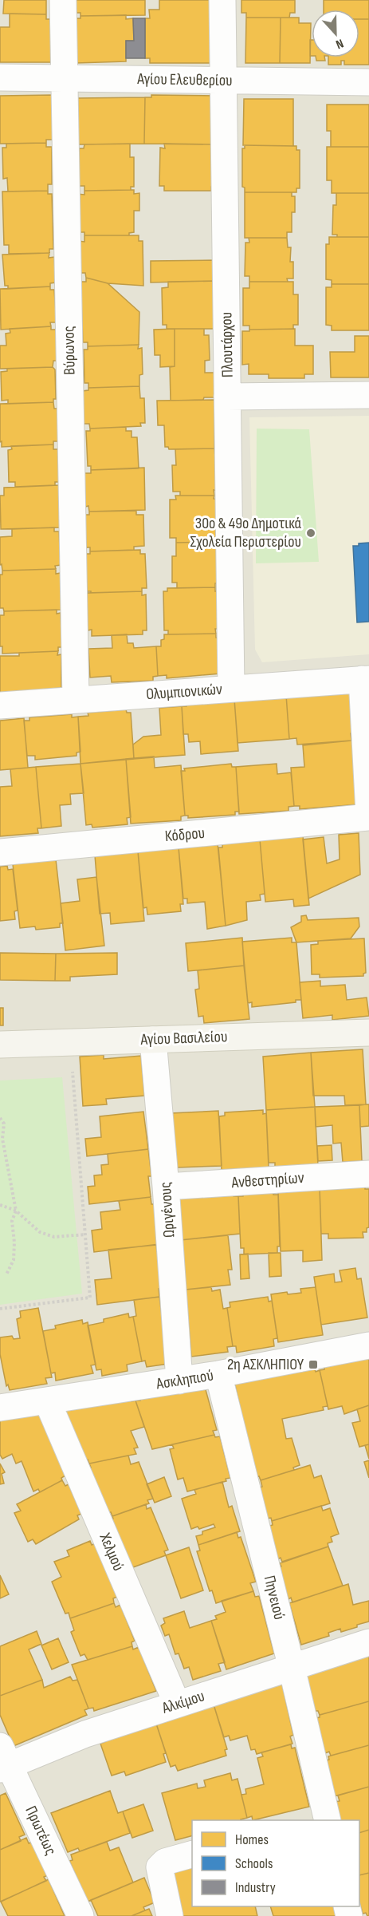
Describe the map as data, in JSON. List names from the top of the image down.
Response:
{
  "streets": {
    "street": [
      "Αγίου Ελευθερίου",
      "Πλουτάρχου",
      "Βύρωνος",
      "Ολυμπιονικών",
      "Κόδρου",
      "Αγίου Βασιλείου",
      "Ανθεστηρίων",
      "Ωριγένους",
      "Ασκληπιού",
      "Χελμού",
      "Πηνειού",
      "Αλκίμου",
      "Πρωτέως"
    ]
  },
  "crossings": [
    ["Αγίου Ελευθερίου", "Πλουτάρχου"],
    ["Αγίου Ελευθερίου", "Βύρωνος"],
    ["Πλουτάρχου", "Ολυμπιονικών"],
    ["Βύρωνος", "Ολυμπιονικών"],
    ["Αγίου Βασιλείου", "Ωριγένους"],
    ["Ανθεστηρίων", "Ωριγένους"],
    ["Ωριγένους", "Ασκληπιού"],
    ["Ασκληπιού", "Χελμού"],
    ["Ασκληπιού", "Πηνειού"],
    ["Χελμού", "Αλκίμου"],
    ["Πηνειού", "Αλκίμου"],
    ["Αλκίμου", "Πρωτέως"]
  ],
  "places": {
    "other": ["30ο & 49ο Δημοτικά Σχολεία Περιστερίου"],
    "transit": ["2η ΑΣΚΛΗΠΙΟΥ"]
  },
  "legend": ["Homes", "Schools", "Industry"],
  "north": "bottom"
}
